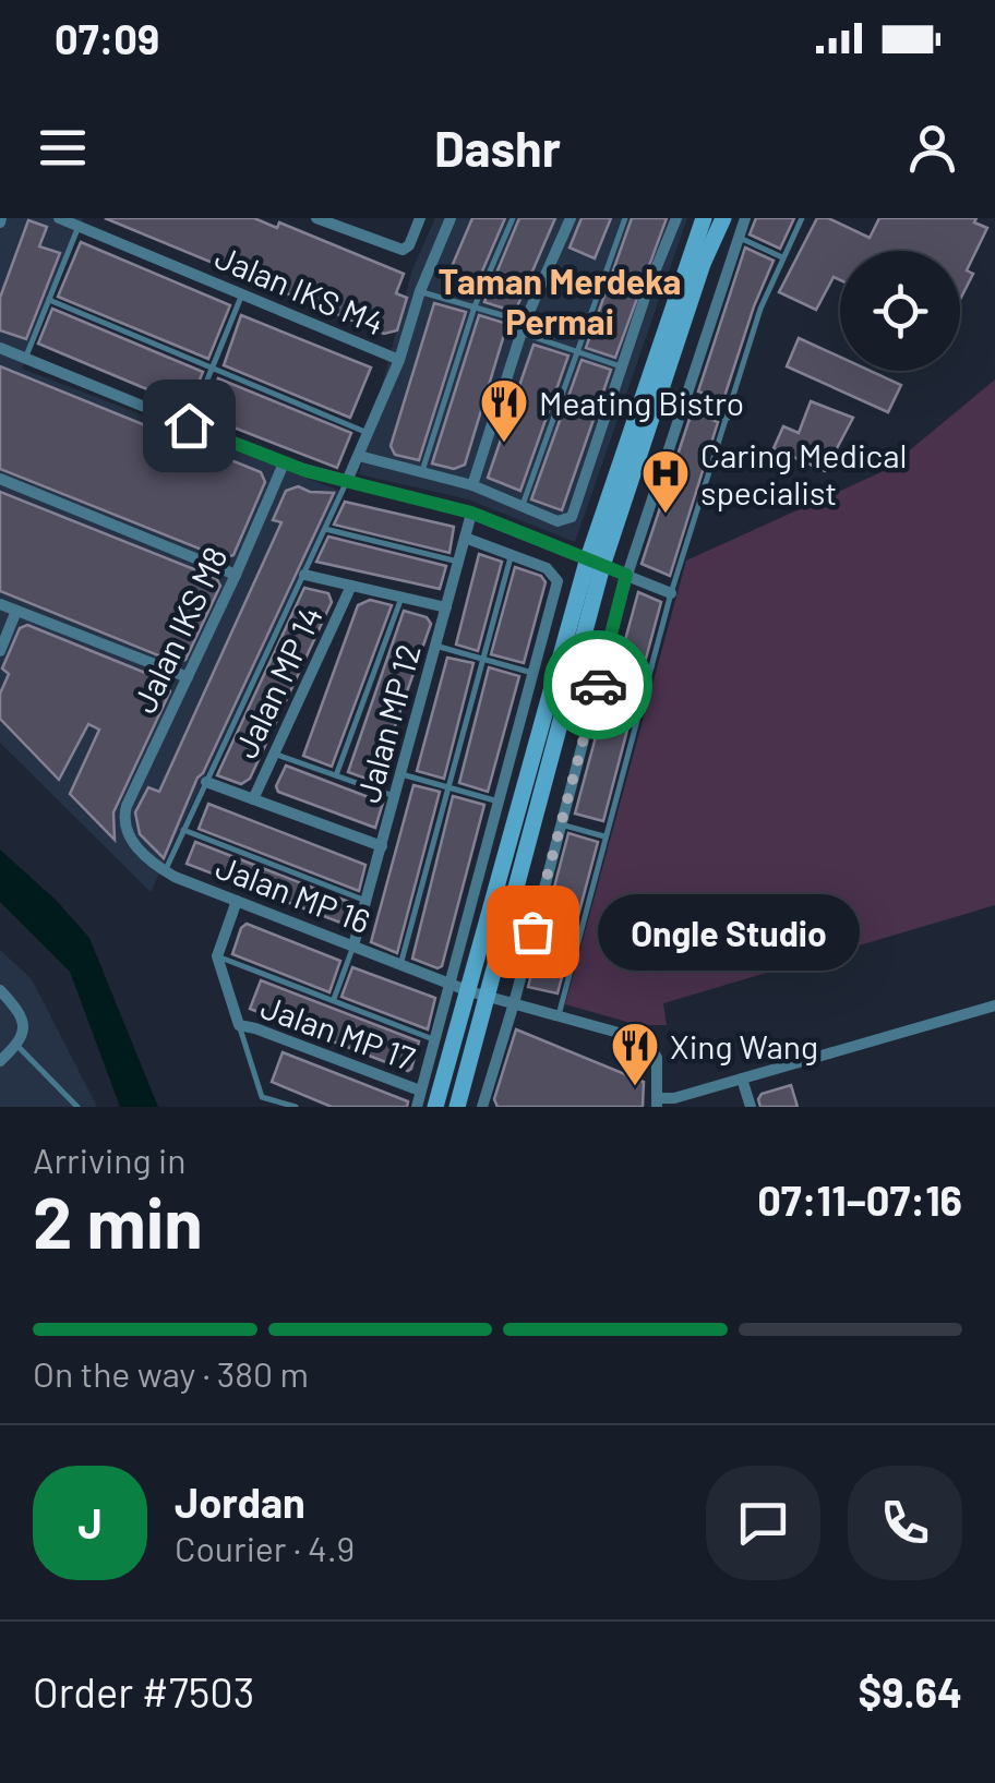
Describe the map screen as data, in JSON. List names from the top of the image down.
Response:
{
  "streets": {
    "street": [
      "Jalan IKS M4",
      "Jalan IKS M8",
      "Jalan MP 14",
      "Jalan MP 12",
      "Jalan MP 16",
      "Jalan MP 17"
    ]
  },
  "crossings": [
    ["Jalan IKS M8", "Jalan MP 16"],
    ["Jalan MP 12", "Jalan MP 16"]
  ],
  "districts": ["Taman Merdeka Permai"],
  "places": {
    "restaurant": ["Meating Bistro", "Xing Wang"],
    "hospital": ["Caring Medical specialist"],
    "other": ["Ongle Studio"]
  },
  "page": {
    "status": "07:09",
    "header": "Dashr",
    "bubble": "Ongle Studio",
    "heading": ["2 min", "Arriving in", "07:11–07:16"],
    "panel": [
      "Jordan",
      "Courier · 4.9",
      "Order #7503",
      "$9.64"
    ],
    "bar": "On the way · 380 m",
    "round": "J"
  }
}
